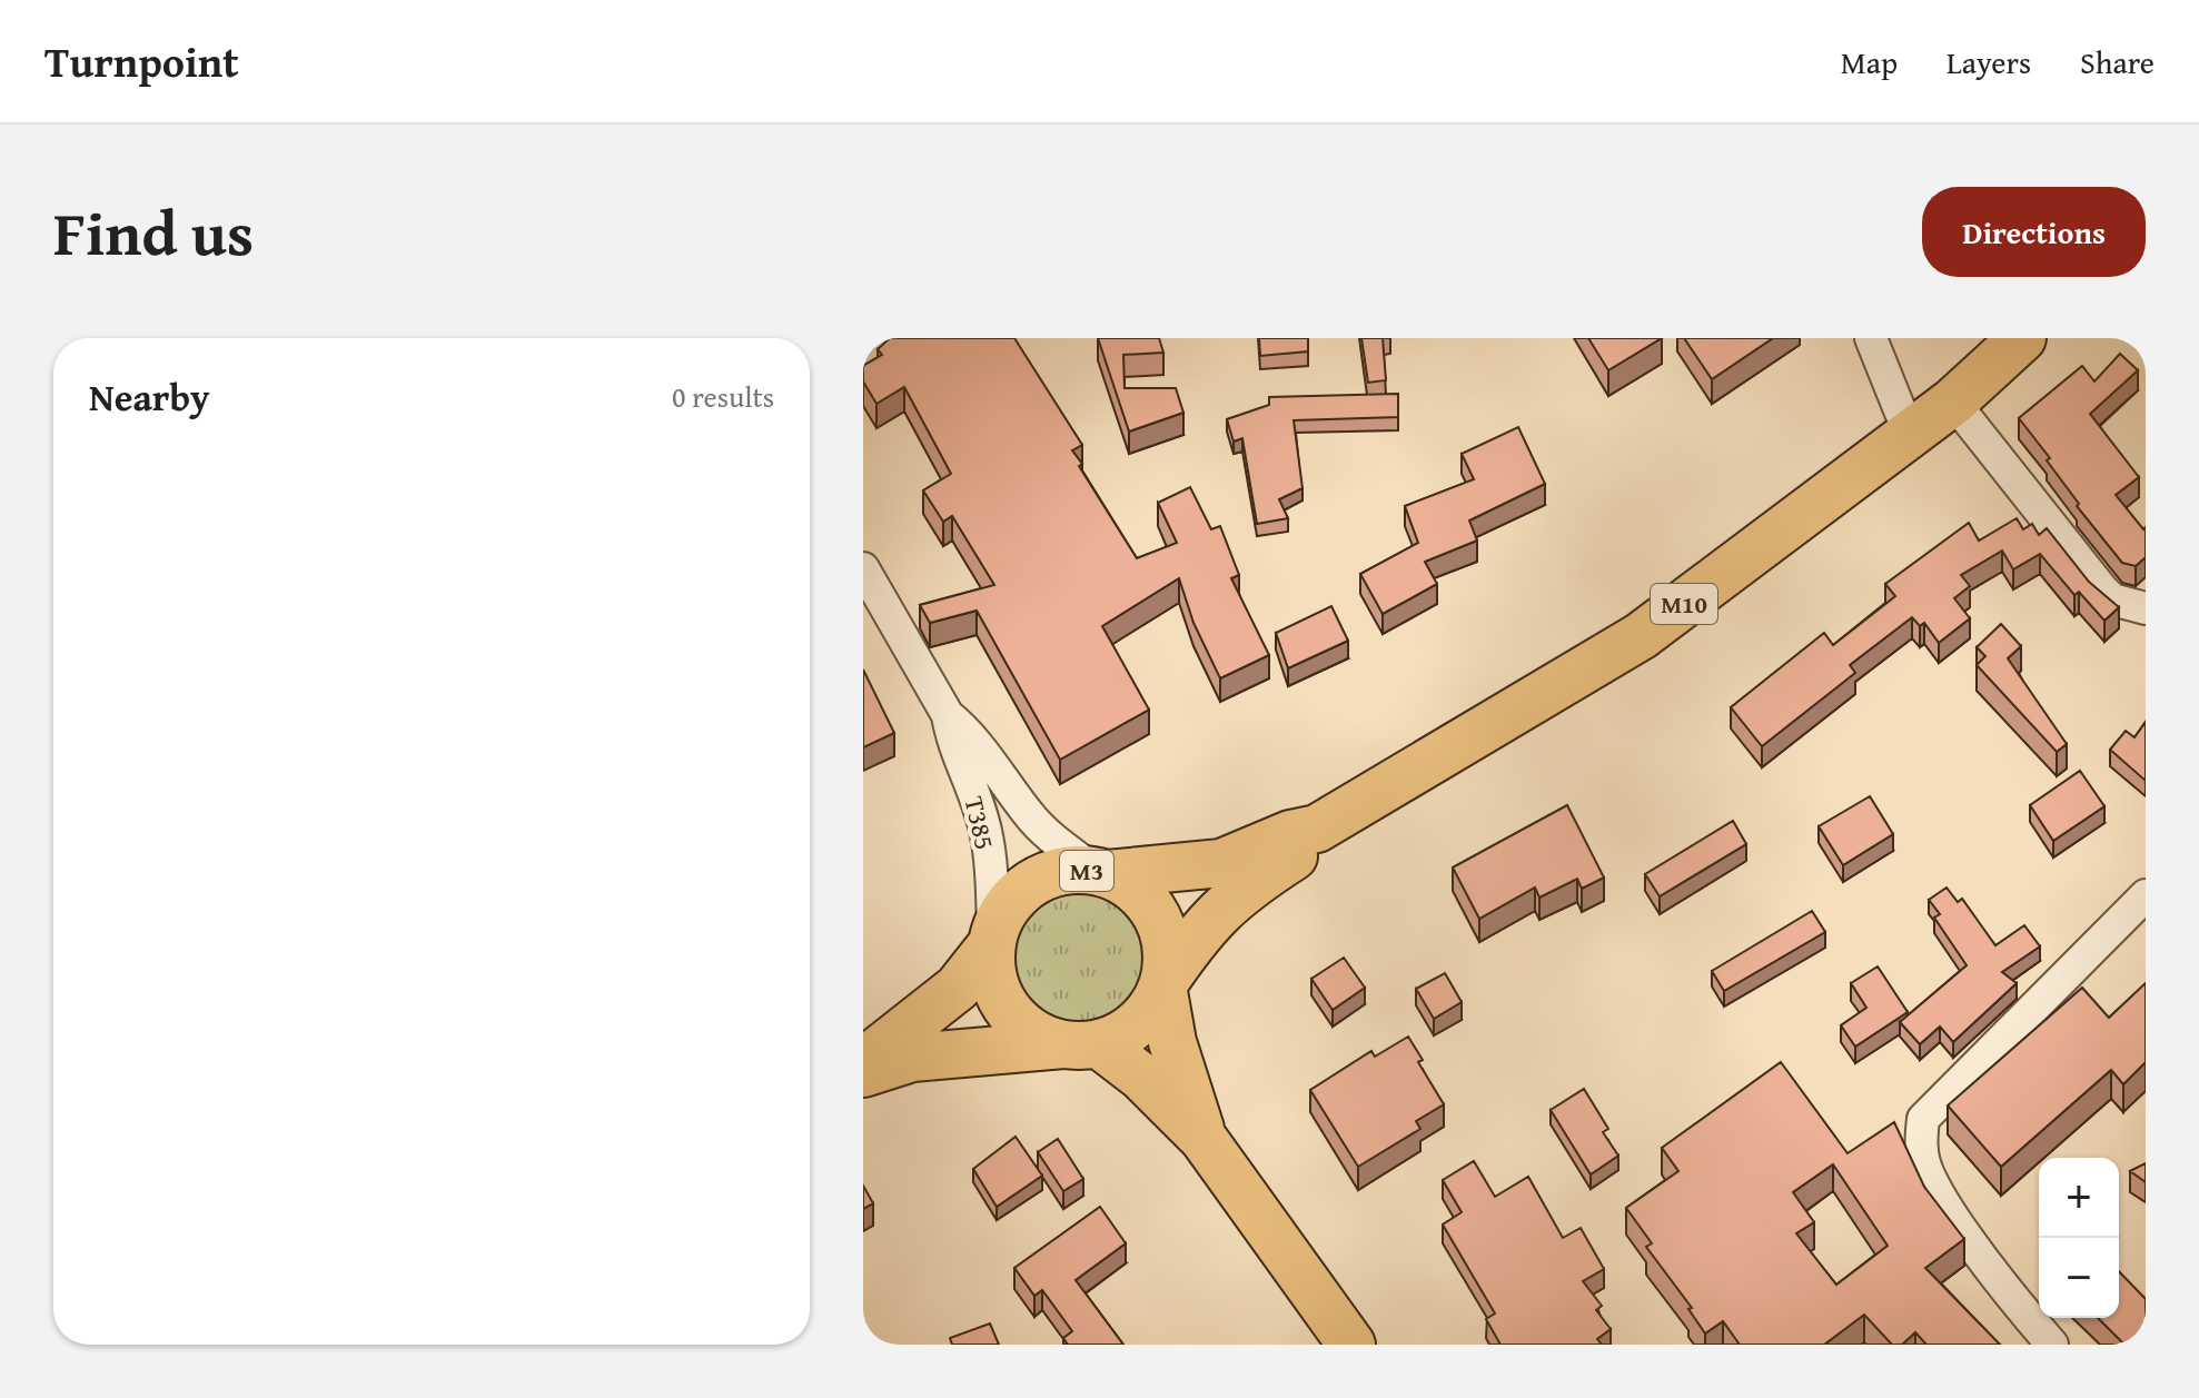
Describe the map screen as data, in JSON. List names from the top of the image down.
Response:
{
  "streets": {
    "highway": ["M10", "M3"],
    "street": ["T385"]
  },
  "crossings": [
    ["M10", "T385"],
    ["M10", "M3"],
    ["T385", "M3"]
  ],
  "page": {
    "header": "Turnpoint",
    "nav": ["Map", "Layers", "Share"],
    "title": "Find us",
    "buttons": "Directions",
    "heading": ["Nearby", "0 results"],
    "map_buttons": ["+", "−"]
  }
}
